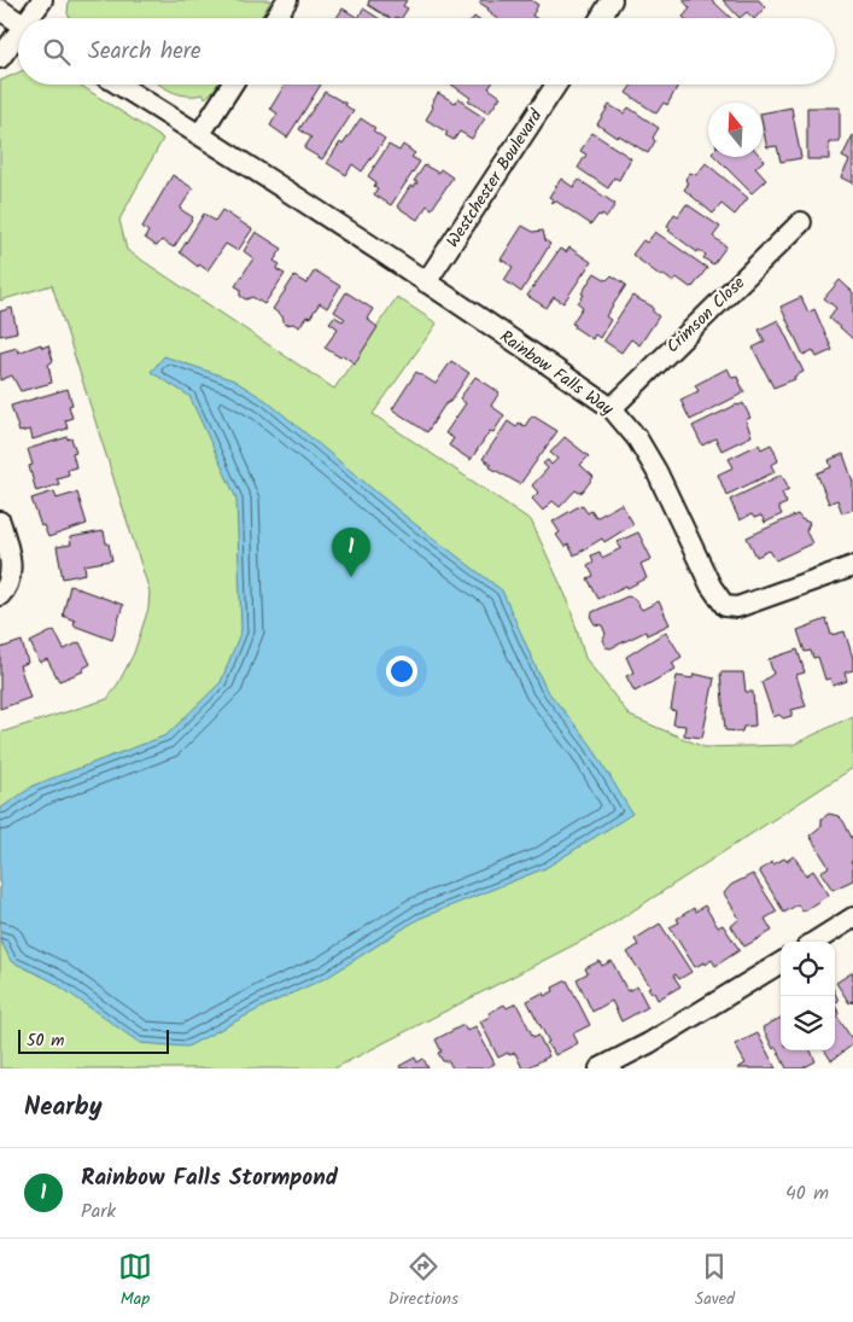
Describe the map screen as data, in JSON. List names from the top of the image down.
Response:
{
  "streets": {
    "street": ["Westchester Boulevard", "Crimson Close", "Rainbow Falls Way"]
  },
  "crossings": [
    ["Westchester Boulevard", "Rainbow Falls Way"],
    ["Crimson Close", "Rainbow Falls Way"]
  ],
  "scale_bar": "50 m",
  "north": "top",
  "page": {
    "search": "Search here",
    "pins": "1",
    "scale": "50 m",
    "heading": "Nearby",
    "list": [
      {
        "mark": "1",
        "name": "Rainbow Falls Stormpond",
        "note": "Park",
        "value": "40 m"
      }
    ],
    "nav": ["Map", "Directions", "Saved"]
  }
}
